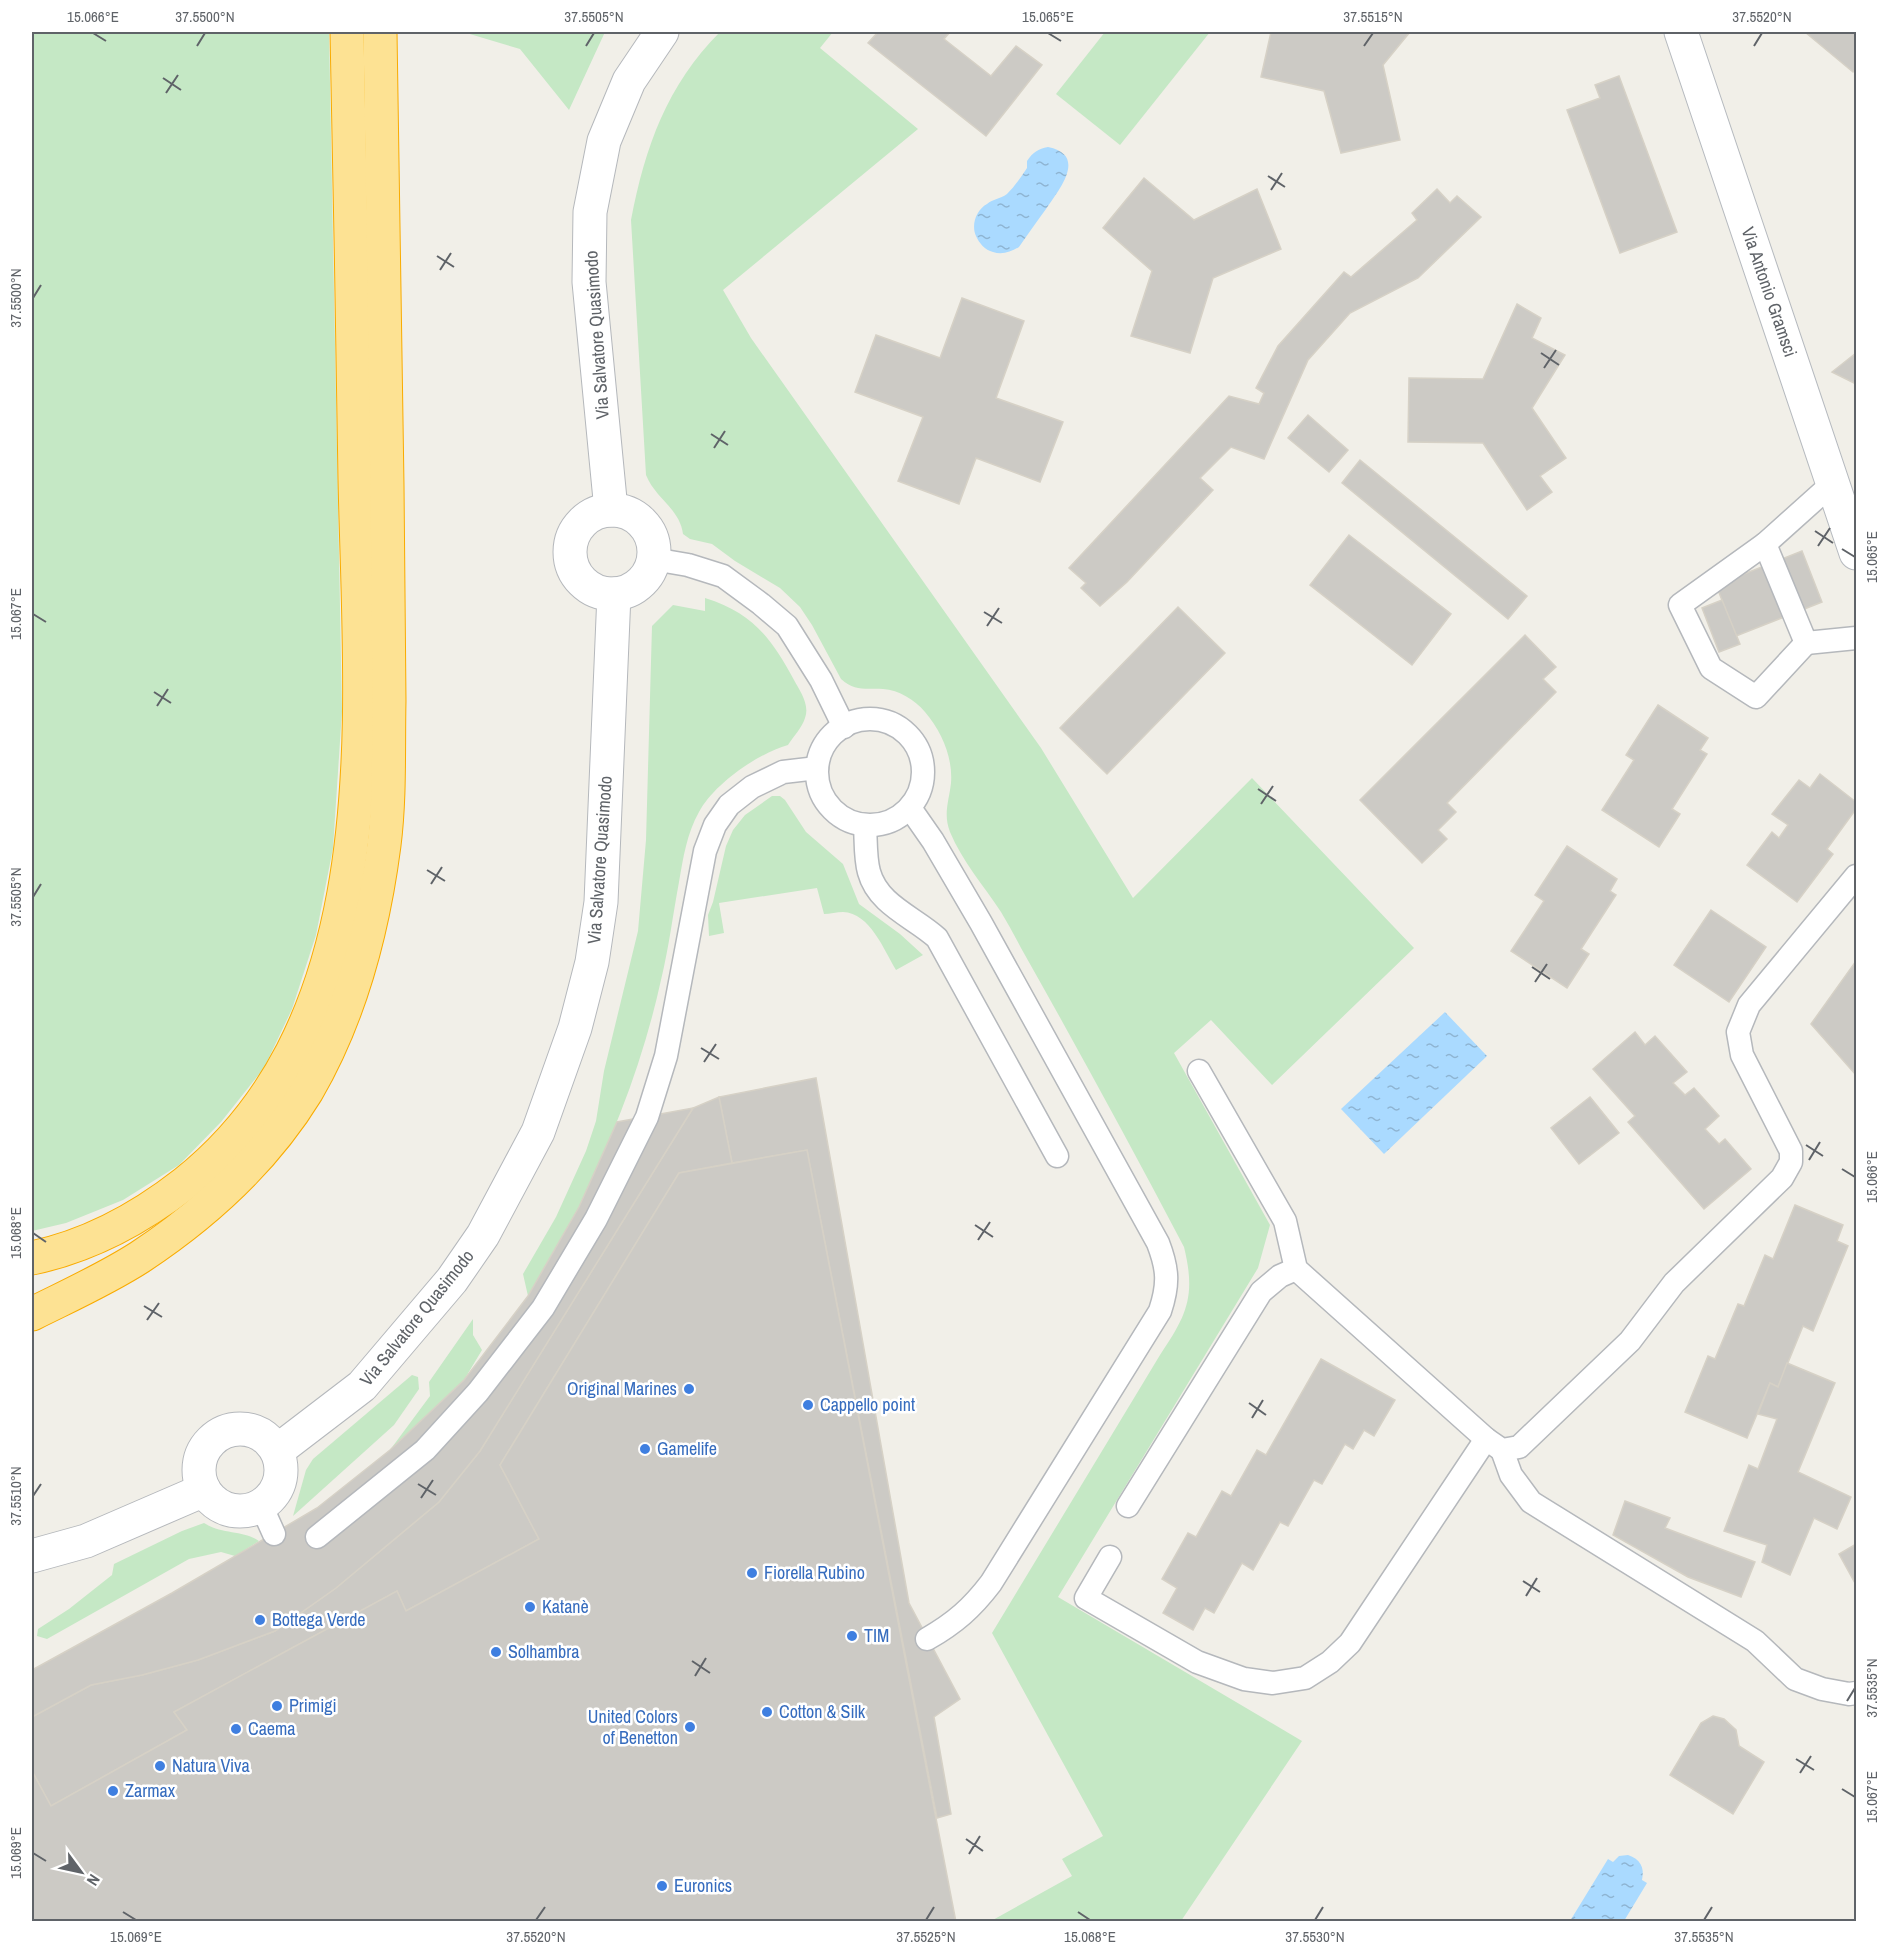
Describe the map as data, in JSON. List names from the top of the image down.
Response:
{
  "streets": {
    "street": ["Via Antonio Gramsci", "Via Salvatore Quasimodo"]
  },
  "places": [
    "Original Marines",
    "Cappello point",
    "Gamelife",
    "Fiorella Rubino",
    "Katanè",
    "Bottega Verde",
    "TIM",
    "Solhambra",
    "Primigi",
    "Cotton & Silk",
    "United Colors of Benetton",
    "Caema",
    "Natura Viva",
    "Zarmax",
    "Euronics"
  ],
  "north": "bottom right",
  "coordinates": [
    "15.066°E",
    "37.5500°N",
    "37.5505°N",
    "15.065°E",
    "37.5515°N",
    "37.5520°N",
    "15.067°E",
    "15.068°E",
    "37.5510°N",
    "37.5535°N",
    "15.069°E",
    "37.5525°N",
    "37.5530°N"
  ]
}
